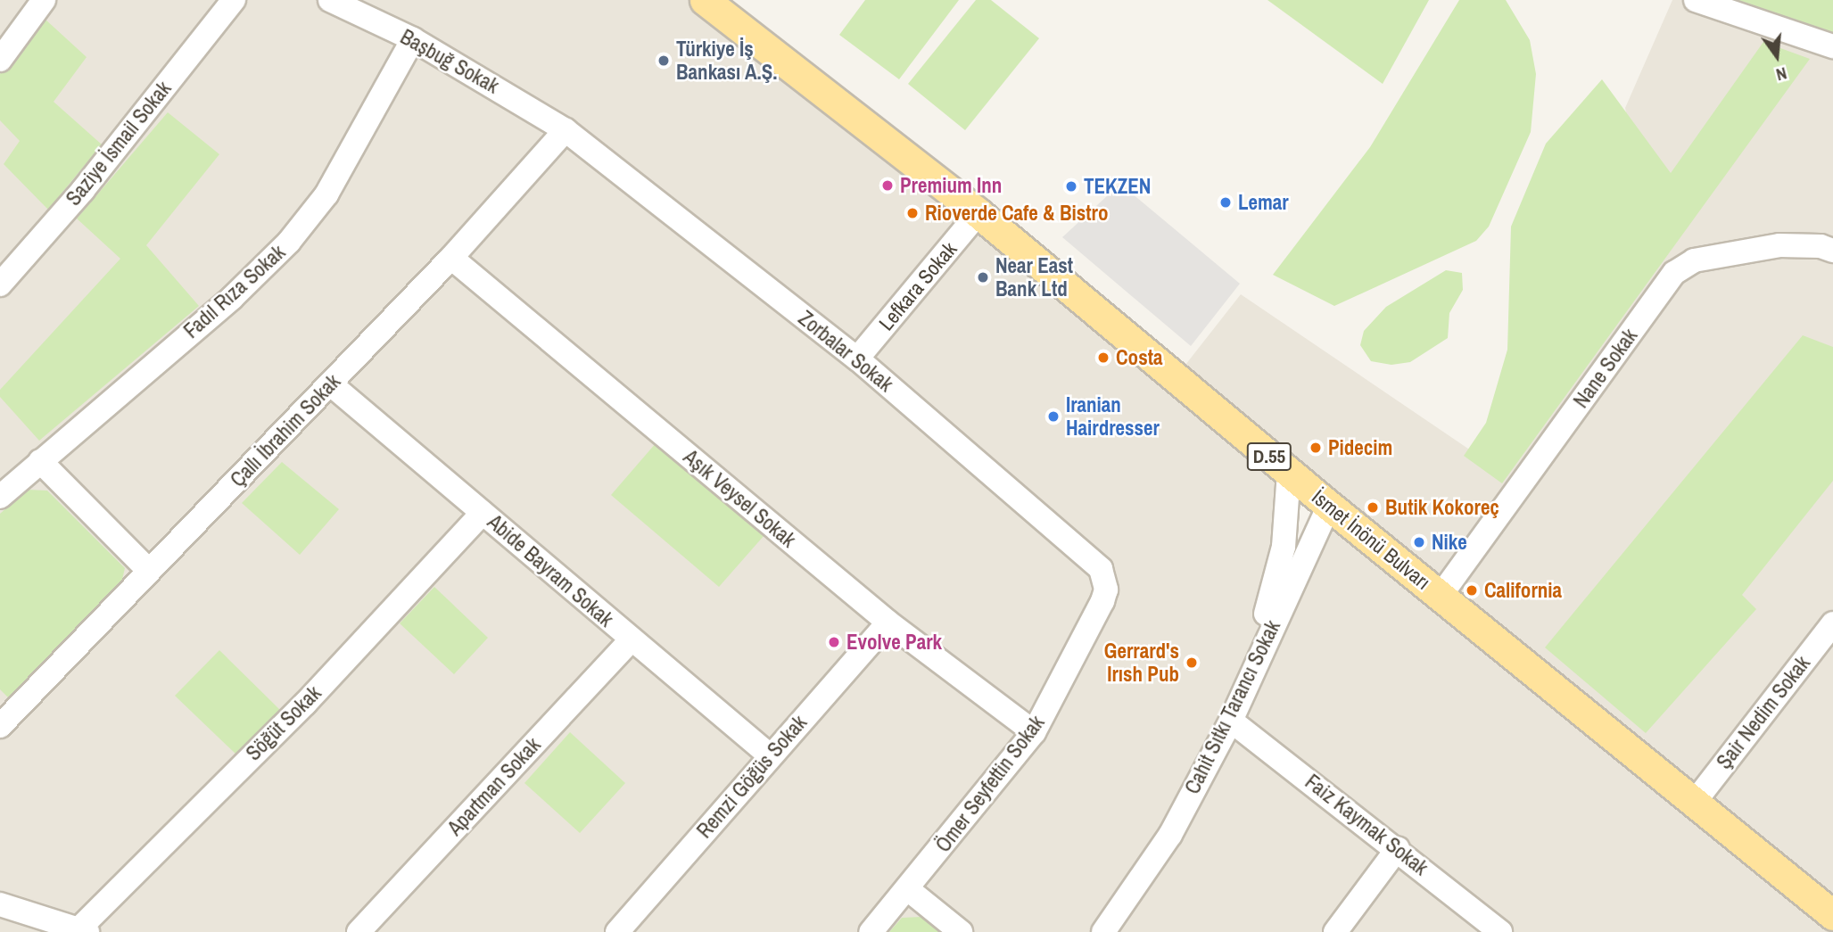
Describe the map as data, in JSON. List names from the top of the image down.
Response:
{
  "streets": {
    "main road": ["D.55", "İsmet İnönü Bulvarı"],
    "street": [
      "Başbuğ Sokak",
      "Saziye İsmail Sokak",
      "Lefkara Sokak",
      "Fadıl Rıza Sokak",
      "Zorbalar Sokak",
      "Nane Sokak",
      "Çallı İbrahim Sokak",
      "Aşık Veysel Sokak",
      "Abide Bayram Sokak",
      "Cahit Sıtkı Tarancı Sokak",
      "Şair Nedim Sokak",
      "Söğüt Sokak",
      "Remzi Göğüs Sokak",
      "Ömer Seyfettin Sokak",
      "Apartman Sokak",
      "Faiz Kaymak Sokak"
    ]
  },
  "crossings": [
    ["Başbuğ Sokak", "Fadıl Rıza Sokak"],
    ["Başbuğ Sokak", "Zorbalar Sokak"],
    ["Başbuğ Sokak", "Çallı İbrahim Sokak"],
    ["Lefkara Sokak", "Zorbalar Sokak"],
    ["Lefkara Sokak", "İsmet İnönü Bulvarı"],
    ["Zorbalar Sokak", "Çallı İbrahim Sokak"],
    ["Zorbalar Sokak", "Ömer Seyfettin Sokak"],
    ["Nane Sokak", "İsmet İnönü Bulvarı"],
    ["Çallı İbrahim Sokak", "Aşık Veysel Sokak"],
    ["Çallı İbrahim Sokak", "Abide Bayram Sokak"],
    ["Aşık Veysel Sokak", "Remzi Göğüs Sokak"],
    ["Aşık Veysel Sokak", "Ömer Seyfettin Sokak"],
    ["İsmet İnönü Bulvarı", "Cahit Sıtkı Tarancı Sokak"],
    ["İsmet İnönü Bulvarı", "Şair Nedim Sokak"],
    ["Abide Bayram Sokak", "Söğüt Sokak"],
    ["Abide Bayram Sokak", "Remzi Göğüs Sokak"],
    ["Abide Bayram Sokak", "Apartman Sokak"],
    ["Cahit Sıtkı Tarancı Sokak", "Faiz Kaymak Sokak"]
  ],
  "places": [
    "Türkiye İş Bankası A.Ş.",
    "Premium Inn",
    "TEKZEN",
    "Lemar",
    "Rioverde Cafe & Bistro",
    "Near East Bank Ltd",
    "Costa",
    "Iranian Hairdresser",
    "Pidecim",
    "Butik Kokoreç",
    "Nike",
    "California",
    "Evolve Park",
    "Gerrard's Irısh Pub"
  ],
  "north": "bottom"
}
